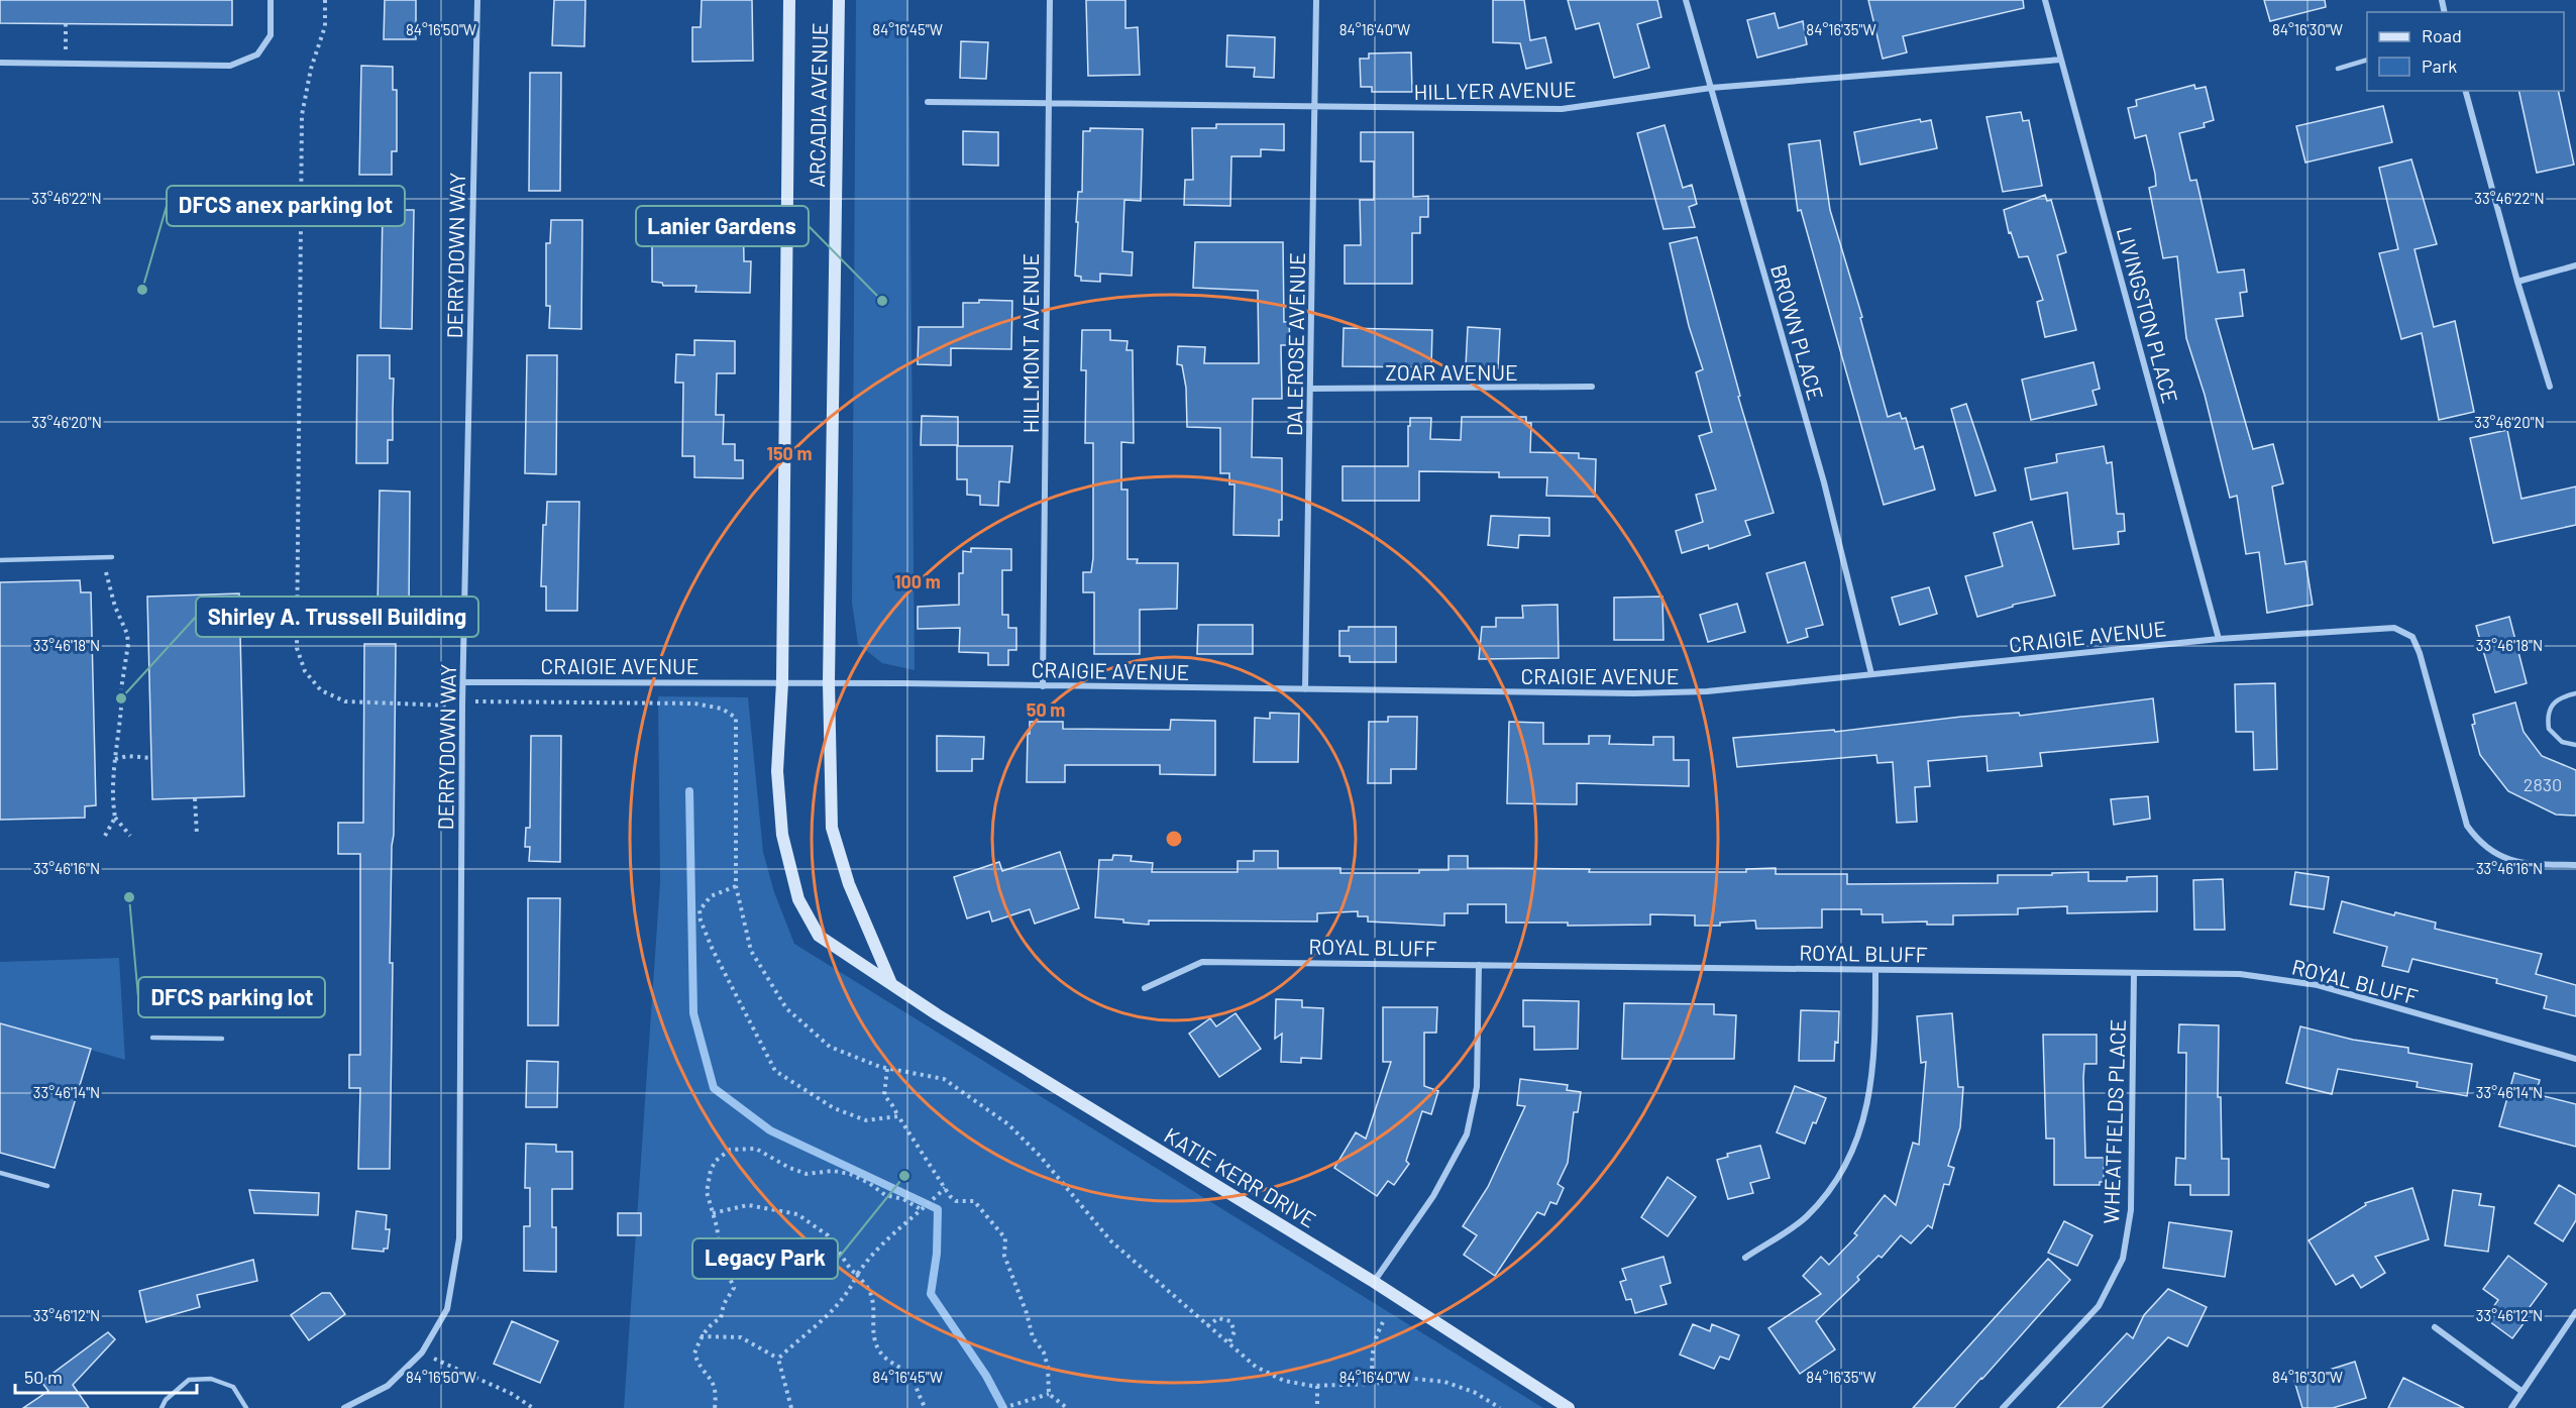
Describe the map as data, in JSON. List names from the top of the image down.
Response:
{
  "streets": {
    "street": [
      "HILLYER AVENUE",
      "ARCADIA AVENUE",
      "DERRYDOWN WAY",
      "LIVINGSTON PLACE",
      "BROWN PLACE",
      "HILLMONT AVENUE",
      "DALEROSE AVENUE",
      "ZOAR AVENUE",
      "CRAIGIE AVENUE",
      "ROYAL BLUFF",
      "WHEATFIELDS PLACE",
      "KATIE KERR DRIVE"
    ]
  },
  "crossings": [
    ["HILLYER AVENUE", "LIVINGSTON PLACE"],
    ["HILLYER AVENUE", "BROWN PLACE"],
    ["HILLYER AVENUE", "HILLMONT AVENUE"],
    ["HILLYER AVENUE", "DALEROSE AVENUE"],
    ["ARCADIA AVENUE", "CRAIGIE AVENUE"],
    ["ARCADIA AVENUE", "KATIE KERR DRIVE"],
    ["DERRYDOWN WAY", "CRAIGIE AVENUE"],
    ["LIVINGSTON PLACE", "CRAIGIE AVENUE"],
    ["BROWN PLACE", "CRAIGIE AVENUE"],
    ["HILLMONT AVENUE", "CRAIGIE AVENUE"],
    ["DALEROSE AVENUE", "ZOAR AVENUE"],
    ["DALEROSE AVENUE", "CRAIGIE AVENUE"],
    ["CRAIGIE AVENUE", "KATIE KERR DRIVE"],
    ["ROYAL BLUFF", "WHEATFIELDS PLACE"]
  ],
  "places": [
    "DFCS anex parking lot",
    "Lanier Gardens",
    "Shirley A. Trussell Building",
    "DFCS parking lot",
    "Legacy Park"
  ],
  "house_numbers": ["2830"],
  "legend": ["Road", "Park"],
  "scale_bar": "50 m",
  "coordinates": [
    "84°16'50\"W",
    "84°16'45\"W",
    "84°16'40\"W",
    "84°16'35\"W",
    "84°16'30\"W",
    "33°46'22\"N",
    "33°46'20\"N",
    "33°46'18\"N",
    "33°46'16\"N",
    "33°46'14\"N",
    "33°46'12\"N"
  ],
  "rings": ["150 m", "100 m", "50 m"]
}
